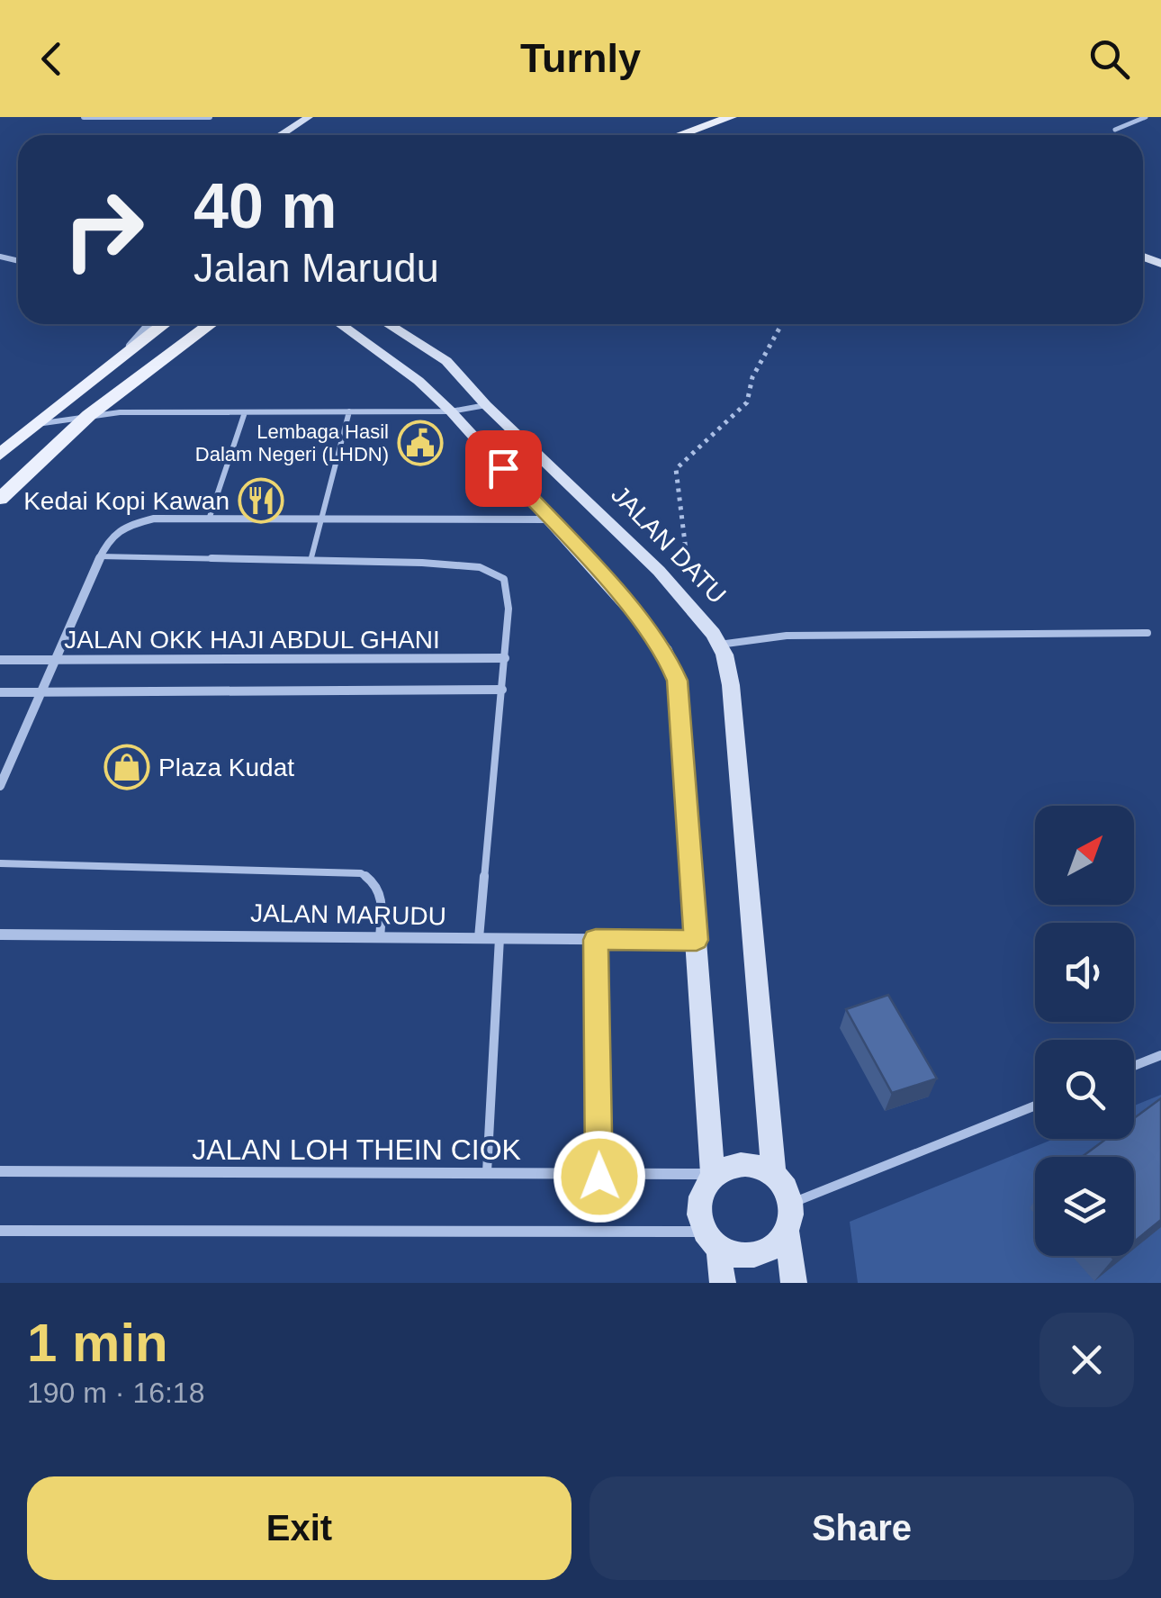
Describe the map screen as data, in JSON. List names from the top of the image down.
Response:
{
  "streets": {
    "main road": ["JALAN DATU"],
    "street": ["JALAN OKK HAJI ABDUL GHANI", "JALAN MARUDU", "JALAN LOH THEIN CIOK"]
  },
  "crossings": [
    ["JALAN DATU", "JALAN LOH THEIN CIOK"]
  ],
  "places": {
    "public building": ["Lembaga Hasil Dalam Negeri (LHDN)"],
    "restaurant": ["Kedai Kopi Kawan"],
    "shop": ["Plaza Kudat"]
  },
  "north": "top right",
  "page": {
    "header": "Turnly",
    "turn": ["40 m", "Jalan Marudu"],
    "heading": ["1 min", "190 m · 16:18"],
    "buttons": ["Exit", "Share"]
  }
}
